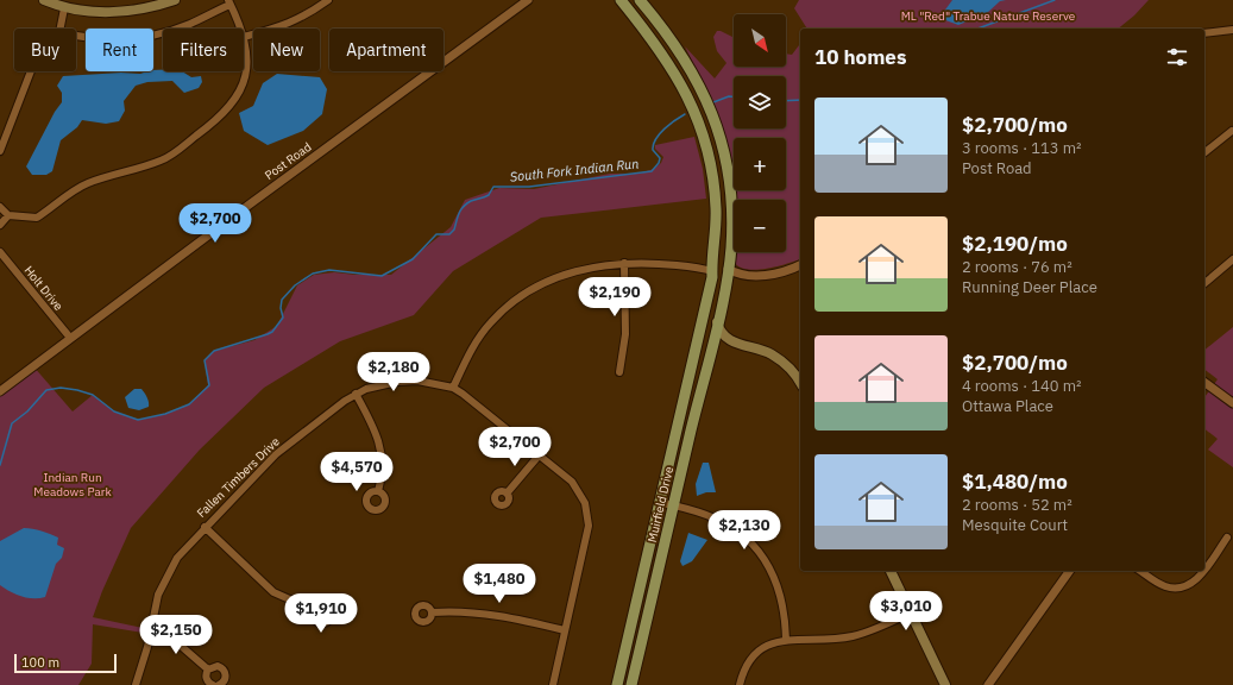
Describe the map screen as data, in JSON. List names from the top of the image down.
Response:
{
  "streets": {
    "main road": ["Muirfield Drive"],
    "street": ["Post Road", "Holt Drive", "Fallen Timbers Drive"]
  },
  "crossings": [
    ["Post Road", "Holt Drive"]
  ],
  "water": ["South Fork Indian Run"],
  "parks": ["ML \"Red\" Trabue Nature Reserve", "Indian Run Meadows Park"],
  "scale_bar": "100 m",
  "north": "bottom right",
  "page": {
    "map_buttons": ["+", "−"],
    "chip": [
      "Buy",
      "Rent",
      "Filters",
      "New",
      "Apartment"
    ],
    "heading": "10 homes",
    "list": [
      {
        "name": "$2,700/mo",
        "note": "3 rooms · 113 m² · Post Road"
      },
      {
        "name": "$2,190/mo",
        "note": "2 rooms · 76 m² · Running Deer Place"
      },
      {
        "name": "$2,700/mo",
        "note": "4 rooms · 140 m² · Ottawa Place"
      },
      {
        "name": "$1,480/mo",
        "note": "2 rooms · 52 m² · Mesquite Court"
      }
    ],
    "price": [
      "$2,700",
      "$2,190",
      "$2,180",
      "$2,700",
      "$4,570",
      "$2,130",
      "$1,480",
      "$3,010",
      "$1,910",
      "$2,150"
    ],
    "scale": "100 m"
  }
}
